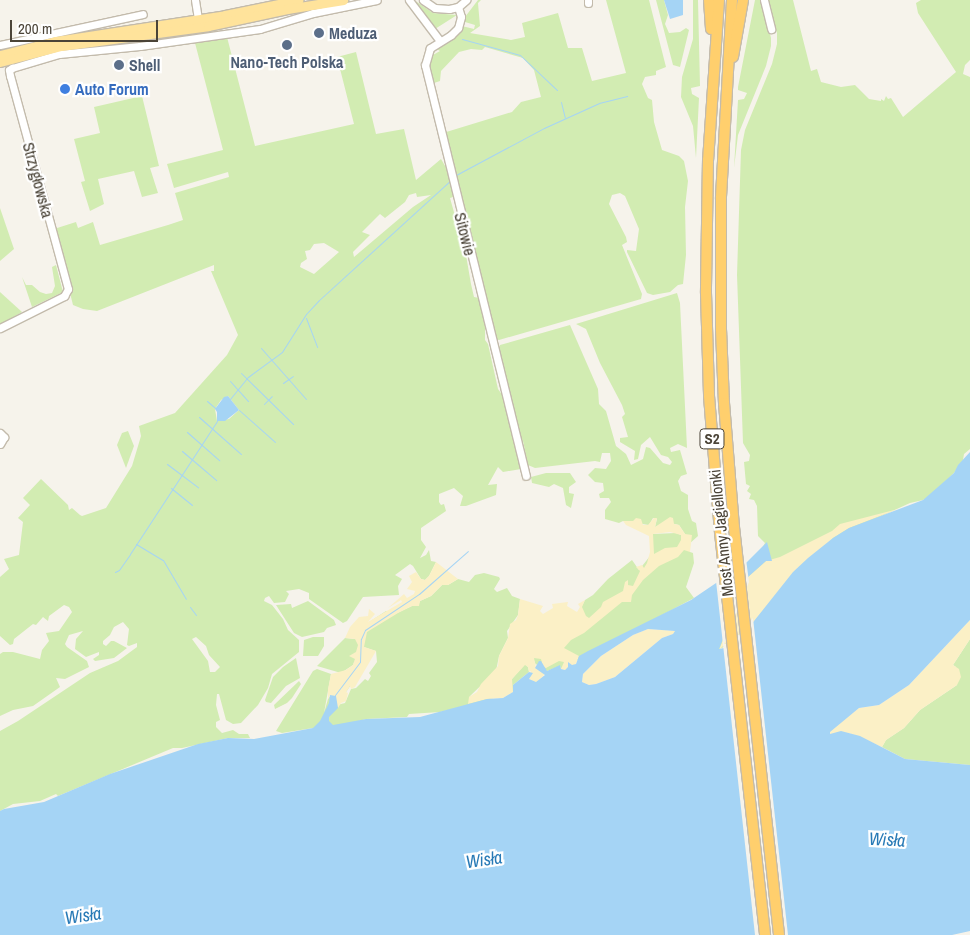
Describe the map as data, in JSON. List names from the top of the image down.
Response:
{
  "streets": {
    "highway": ["S2", "Most Anny Jagiellonki"],
    "street": ["Strzygłowska", "Sitowie"]
  },
  "crossings": [
    ["S2", "Most Anny Jagiellonki"]
  ],
  "water": ["Wisła"],
  "places": [
    "Meduza",
    "Nano-Tech Polska",
    "Shell",
    "Auto Forum"
  ],
  "scale_bar": "200 m"
}
